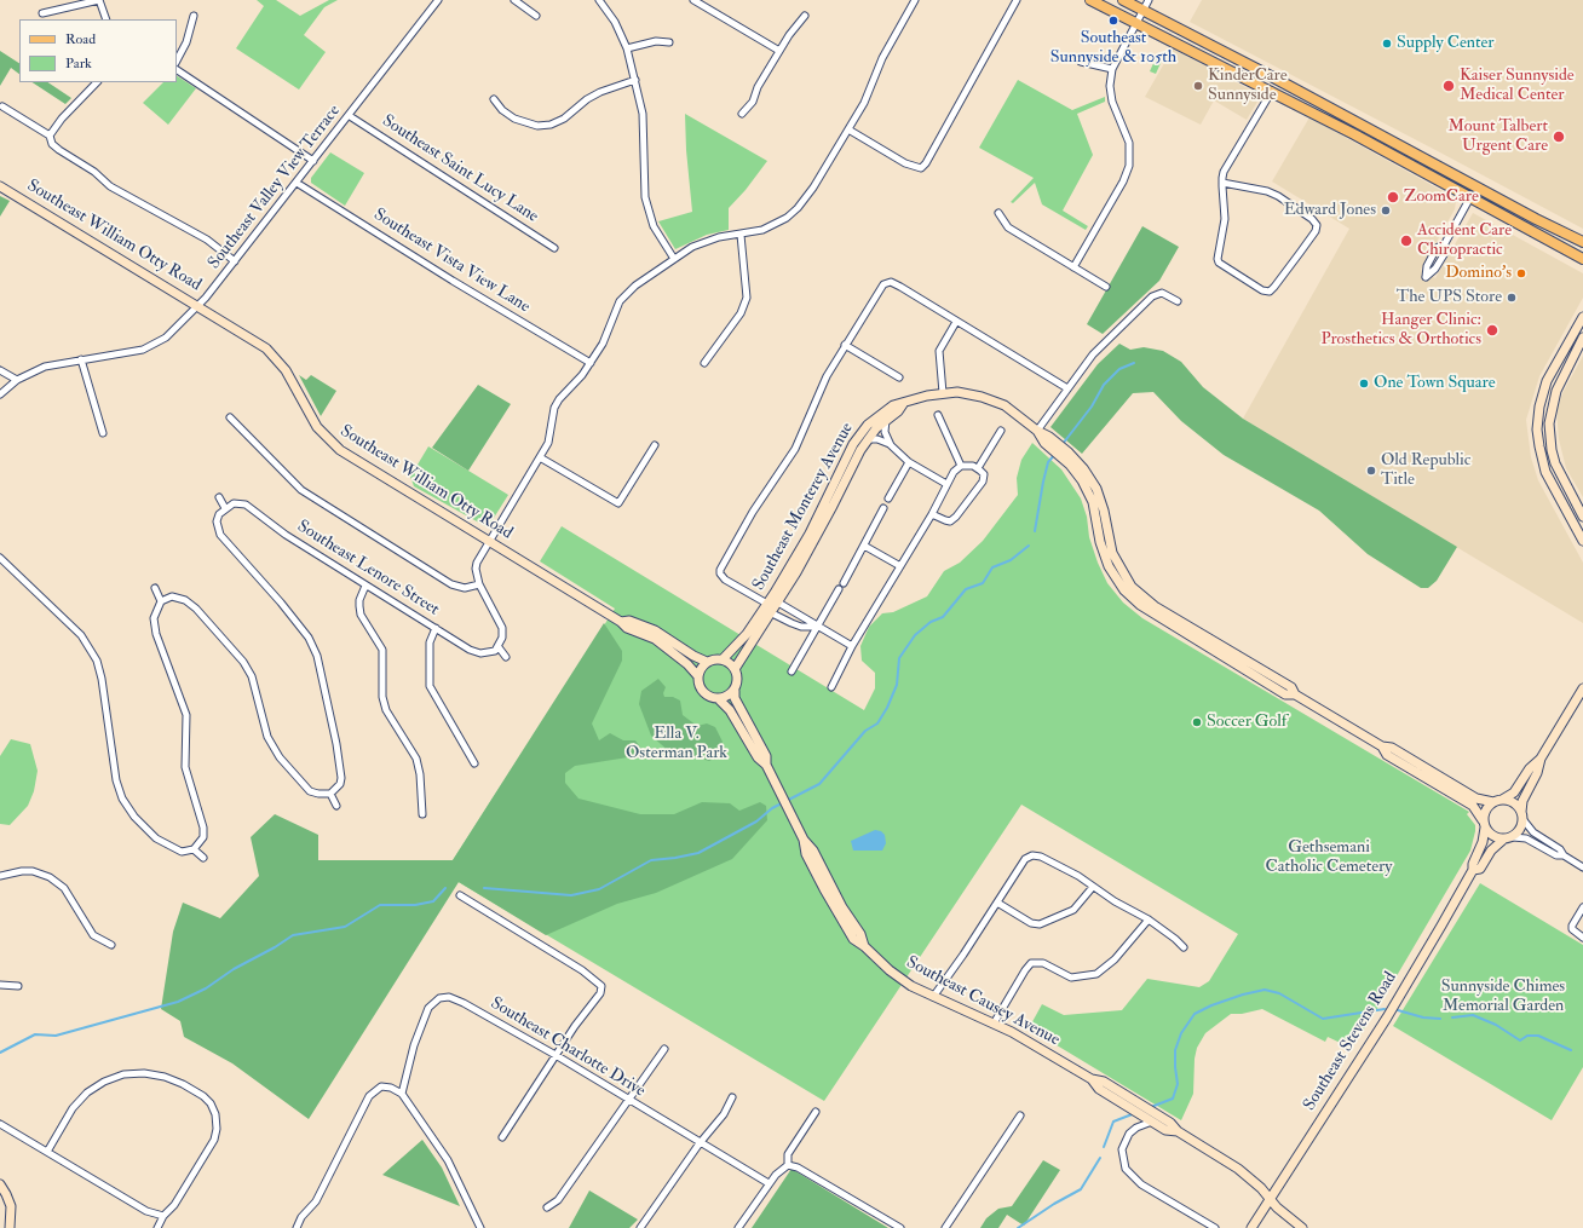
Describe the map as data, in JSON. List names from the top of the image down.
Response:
{
  "streets": {
    "street": [
      "Southeast Saint Lucy Lane",
      "Southeast Valley View Terrace",
      "Southeast William Otty Road",
      "Southeast Vista View Lane",
      "Southeast Monterey Avenue",
      "Southeast Lenore Street",
      "Southeast Causey Avenue",
      "Southeast Stevens Road",
      "Southeast Charlotte Drive"
    ]
  },
  "crossings": [
    ["Southeast Saint Lucy Lane", "Southeast Valley View Terrace"],
    ["Southeast Valley View Terrace", "Southeast William Otty Road"],
    ["Southeast Valley View Terrace", "Southeast Vista View Lane"],
    ["Southeast William Otty Road", "Southeast Monterey Avenue"],
    ["Southeast William Otty Road", "Southeast Causey Avenue"],
    ["Southeast Monterey Avenue", "Southeast Causey Avenue"],
    ["Southeast Monterey Avenue", "Southeast Stevens Road"],
    ["Southeast Causey Avenue", "Southeast Stevens Road"]
  ],
  "parks": ["Ella V. Osterman Park", "Gethsemani Catholic Cemetery", "Sunnyside Chimes Memorial Garden"],
  "places": [
    "Southeast Sunnyside & 105th",
    "Supply Center",
    "KinderCare Sunnyside",
    "Kaiser Sunnyside Medical Center",
    "Mount Talbert Urgent Care",
    "ZoomCare",
    "Edward Jones",
    "Accident Care Chiropractic",
    "Domino's",
    "The UPS Store",
    "Hanger Clinic: Prosthetics & Orthotics",
    "One Town Square",
    "Old Republic Title",
    "Soccer Golf"
  ],
  "legend": ["Road", "Park"]
}
